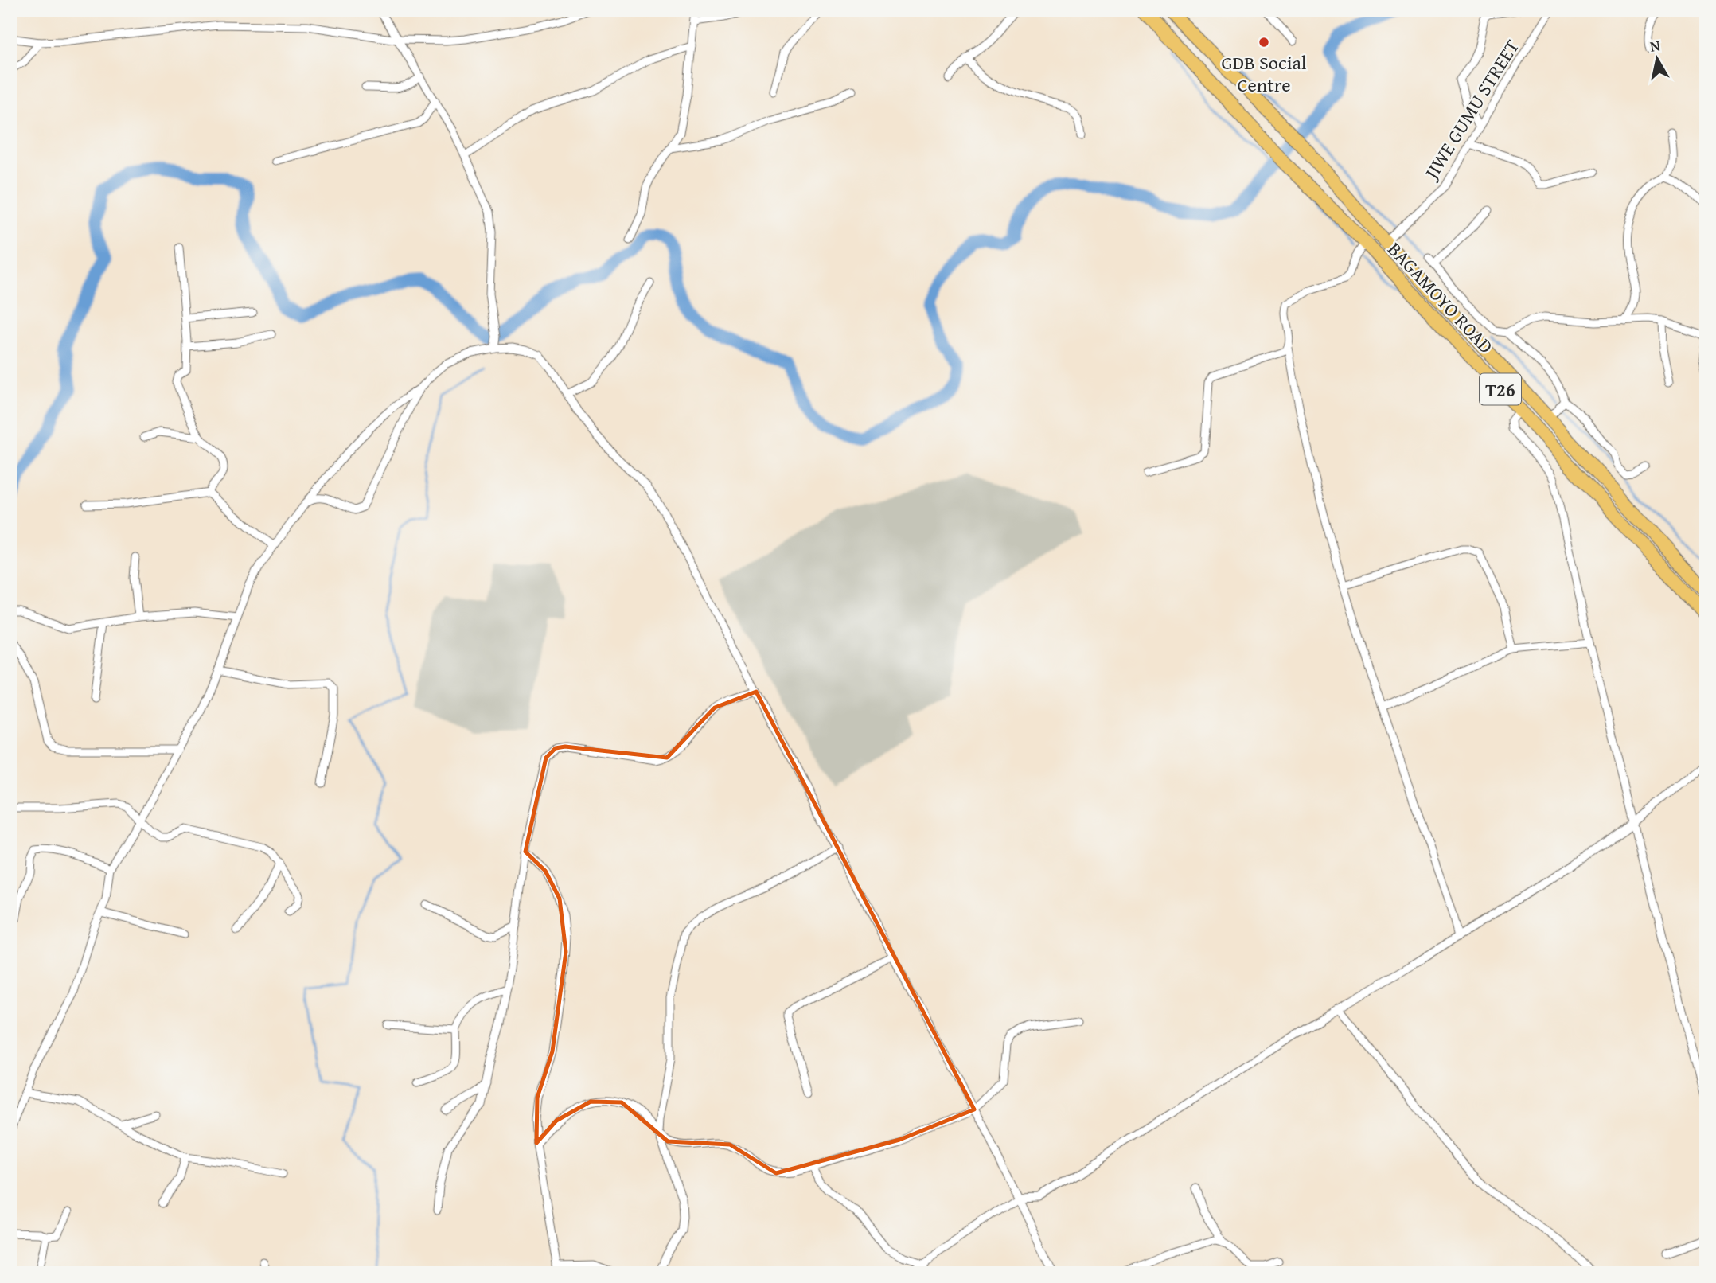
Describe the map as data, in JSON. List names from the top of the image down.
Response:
{
  "streets": {
    "highway": ["BAGAMOYO ROAD", "T26"],
    "street": ["JIWE GUMU STREET"]
  },
  "crossings": [
    ["JIWE GUMU STREET", "BAGAMOYO ROAD"]
  ],
  "places": ["GDB Social Centre"],
  "north": "top"
}
